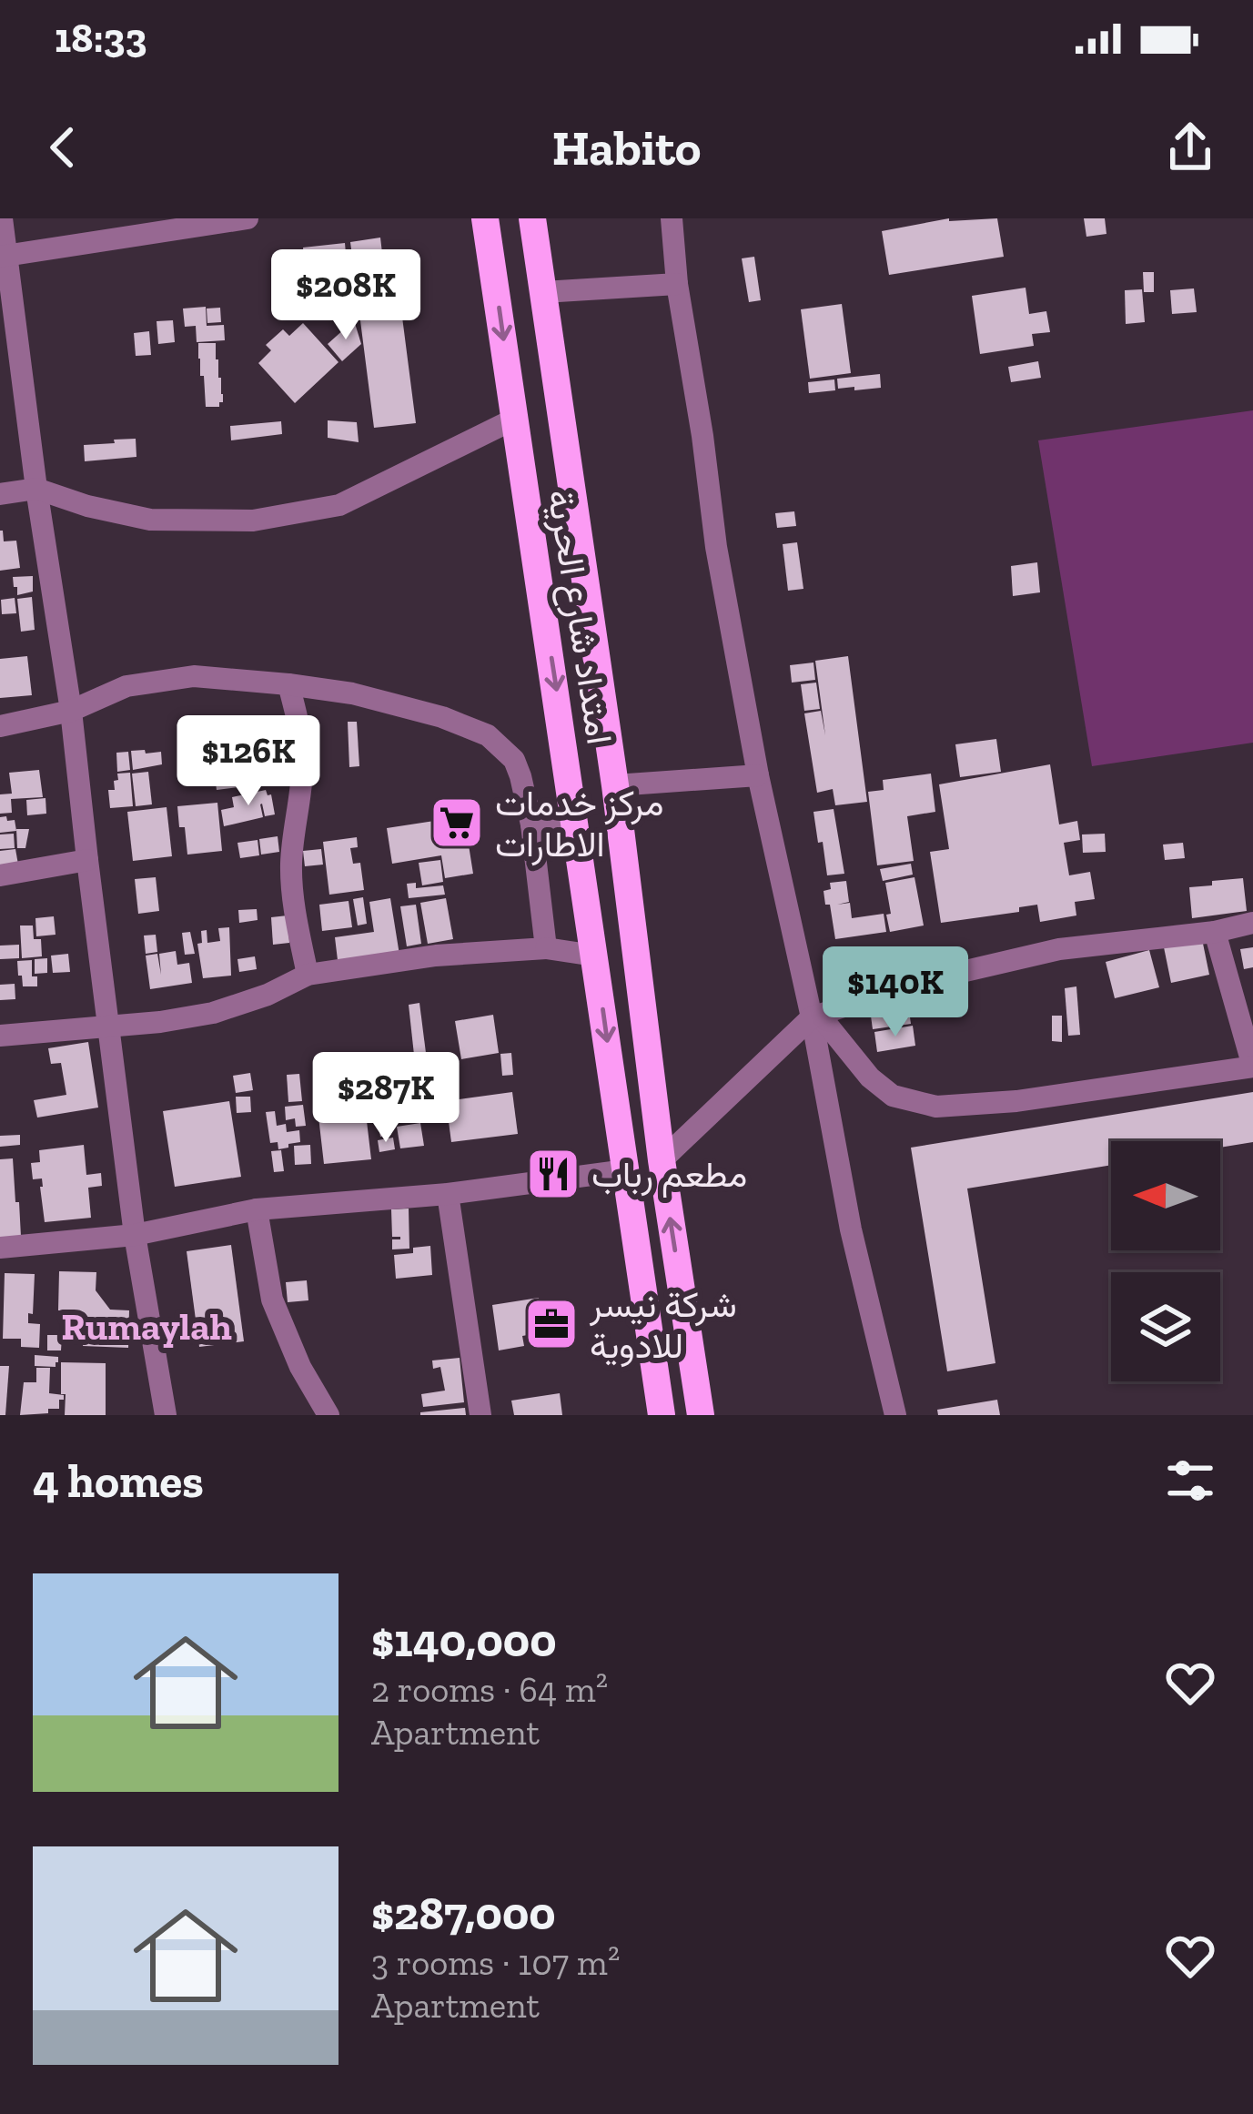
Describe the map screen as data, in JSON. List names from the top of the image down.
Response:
{
  "streets": {
    "main road": ["امتداد شارع الحرية"]
  },
  "districts": ["Rumaylah"],
  "places": {
    "supermarket": ["مركز خدمات الاطارات"],
    "restaurant": ["مطعم رباب"],
    "office": ["شركة نيسر للادوية"]
  },
  "north": "left",
  "page": {
    "status": "18:33",
    "header": "Habito",
    "price": [
      "$208K",
      "$126K",
      "$140K",
      "$287K"
    ],
    "heading": "4 homes",
    "list": [
      {
        "name": "$140,000",
        "note": "2 rooms · 64 m² · Apartment"
      },
      {
        "name": "$287,000",
        "note": "3 rooms · 107 m² · Apartment"
      }
    ]
  }
}
